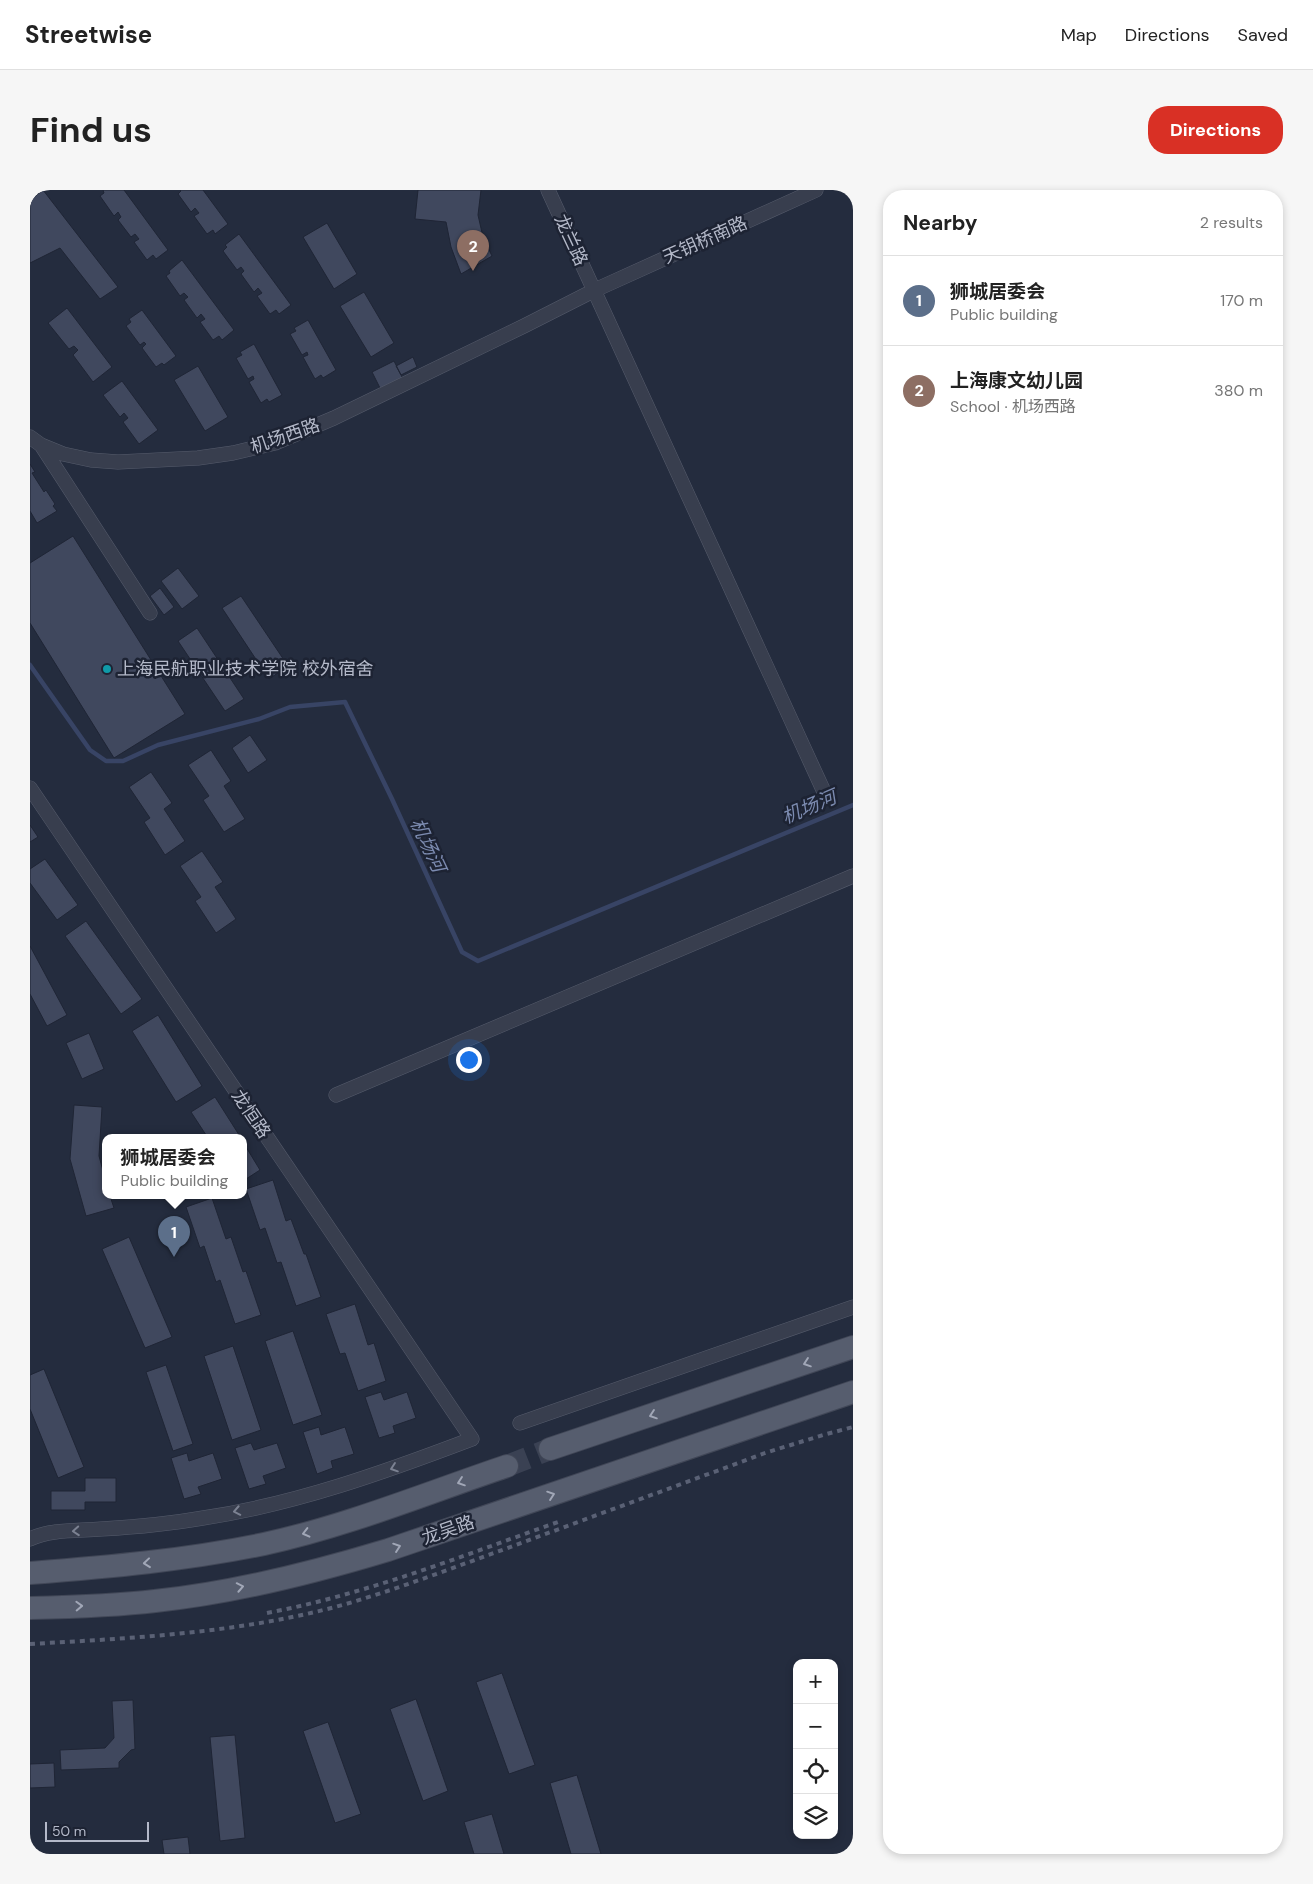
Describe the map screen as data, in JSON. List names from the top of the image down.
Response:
{
  "streets": {
    "main road": ["龙吴路"],
    "street": [
      "龙兰路",
      "天钥桥南路",
      "机场西路",
      "龙恒路"
    ]
  },
  "crossings": [
    ["龙兰路", "天钥桥南路"],
    ["天钥桥南路", "机场西路"]
  ],
  "water": ["机场河"],
  "places": ["上海民航职业技术学院 校外宿舍"],
  "scale_bar": "50 m",
  "page": {
    "header": "Streetwise",
    "nav": ["Map", "Directions", "Saved"],
    "buttons": "Directions",
    "title": "Find us",
    "heading": ["Nearby", "2 results"],
    "pins": ["2", "1"],
    "list": [
      {
        "mark": "1",
        "name": "狮城居委会",
        "note": "Public building",
        "value": "170 m"
      },
      {
        "mark": "2",
        "name": "上海康文幼儿园",
        "note": "School · 机场西路",
        "value": "380 m"
      }
    ],
    "popup": ["狮城居委会", "Public building"],
    "map_buttons": ["+", "−"],
    "scale": "50 m"
  }
}
